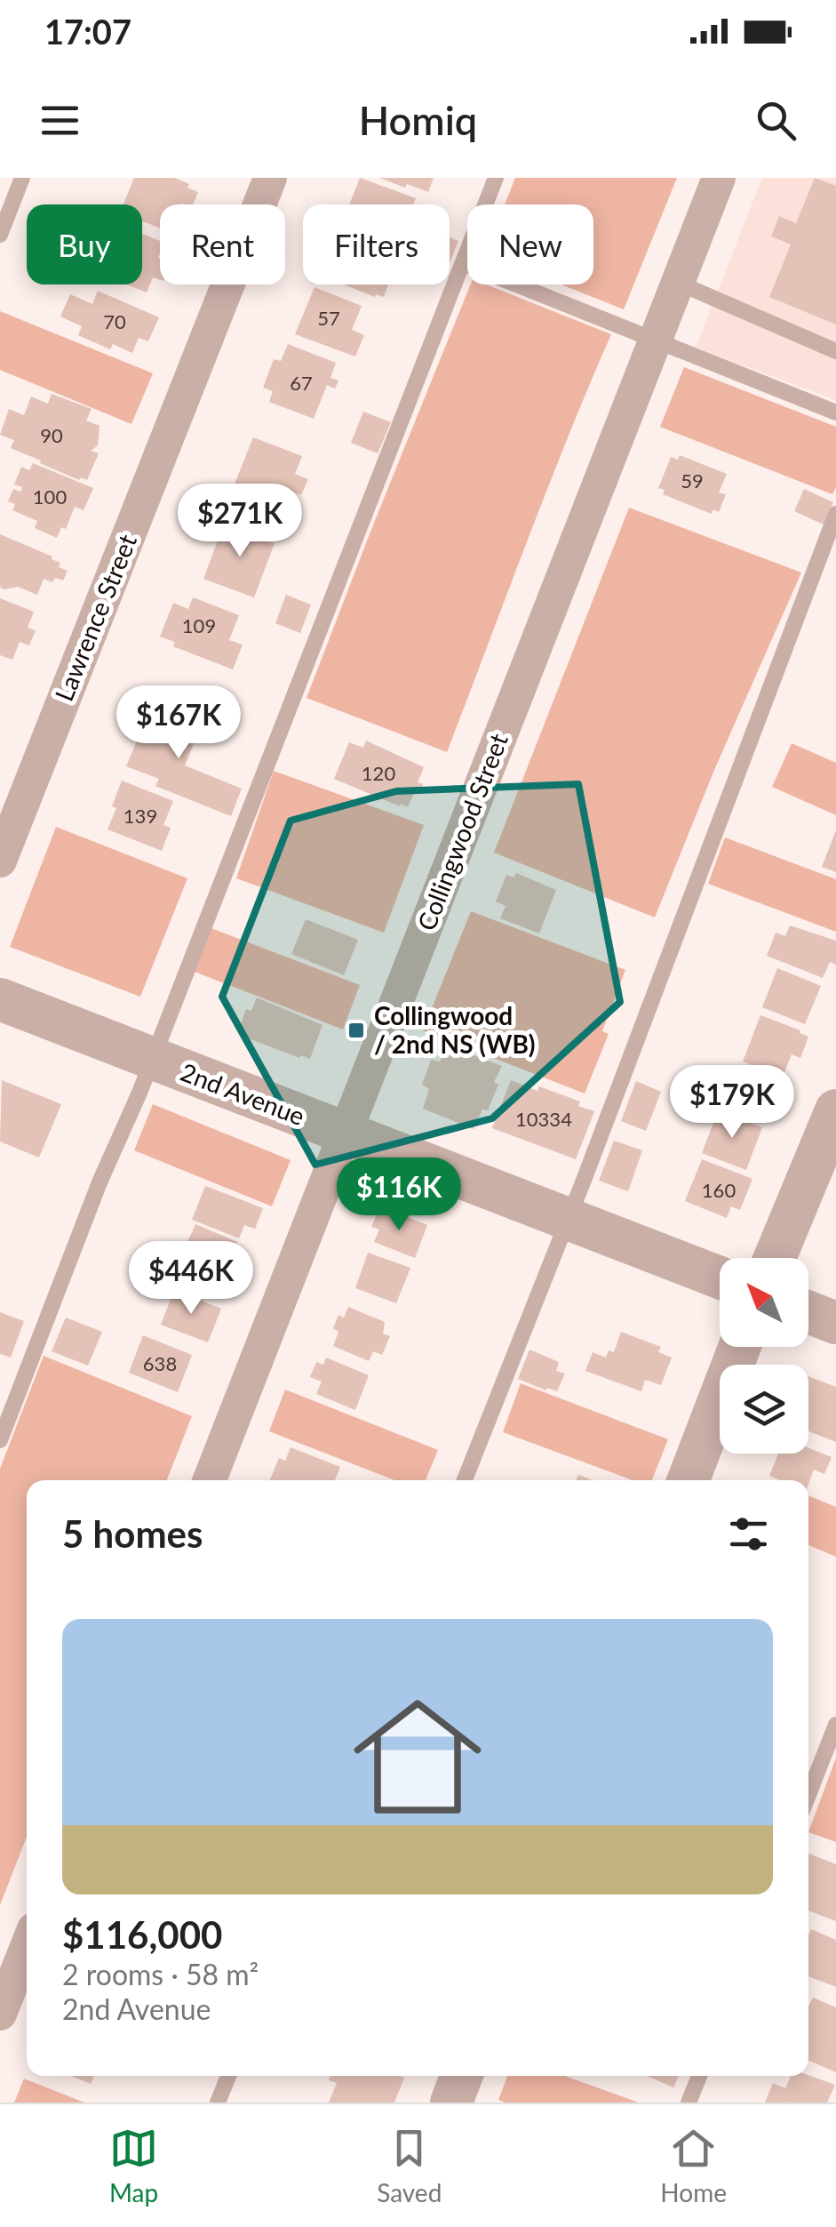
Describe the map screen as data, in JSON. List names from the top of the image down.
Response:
{
  "streets": {
    "street": ["Lawrence Street", "Collingwood Street", "2nd Avenue"]
  },
  "crossings": [
    ["Collingwood Street", "2nd Avenue"]
  ],
  "places": {
    "transit": ["Collingwood / 2nd NS (WB)"]
  },
  "house_numbers": [
    "57",
    "70",
    "67",
    "90",
    "59",
    "100",
    "109",
    "120",
    "139",
    "10334",
    "160",
    "638"
  ],
  "north": "top left",
  "page": {
    "status": "17:07",
    "header": "Homiq",
    "chip": [
      "Buy",
      "Rent",
      "Filters",
      "New"
    ],
    "price": [
      "$271K",
      "$167K",
      "$179K",
      "$116K",
      "$446K"
    ],
    "heading": "5 homes",
    "list": [
      {
        "name": "$116,000",
        "note": "2 rooms · 58 m² · 2nd Avenue"
      }
    ],
    "tabs": ["Map", "Saved", "Home"]
  }
}
